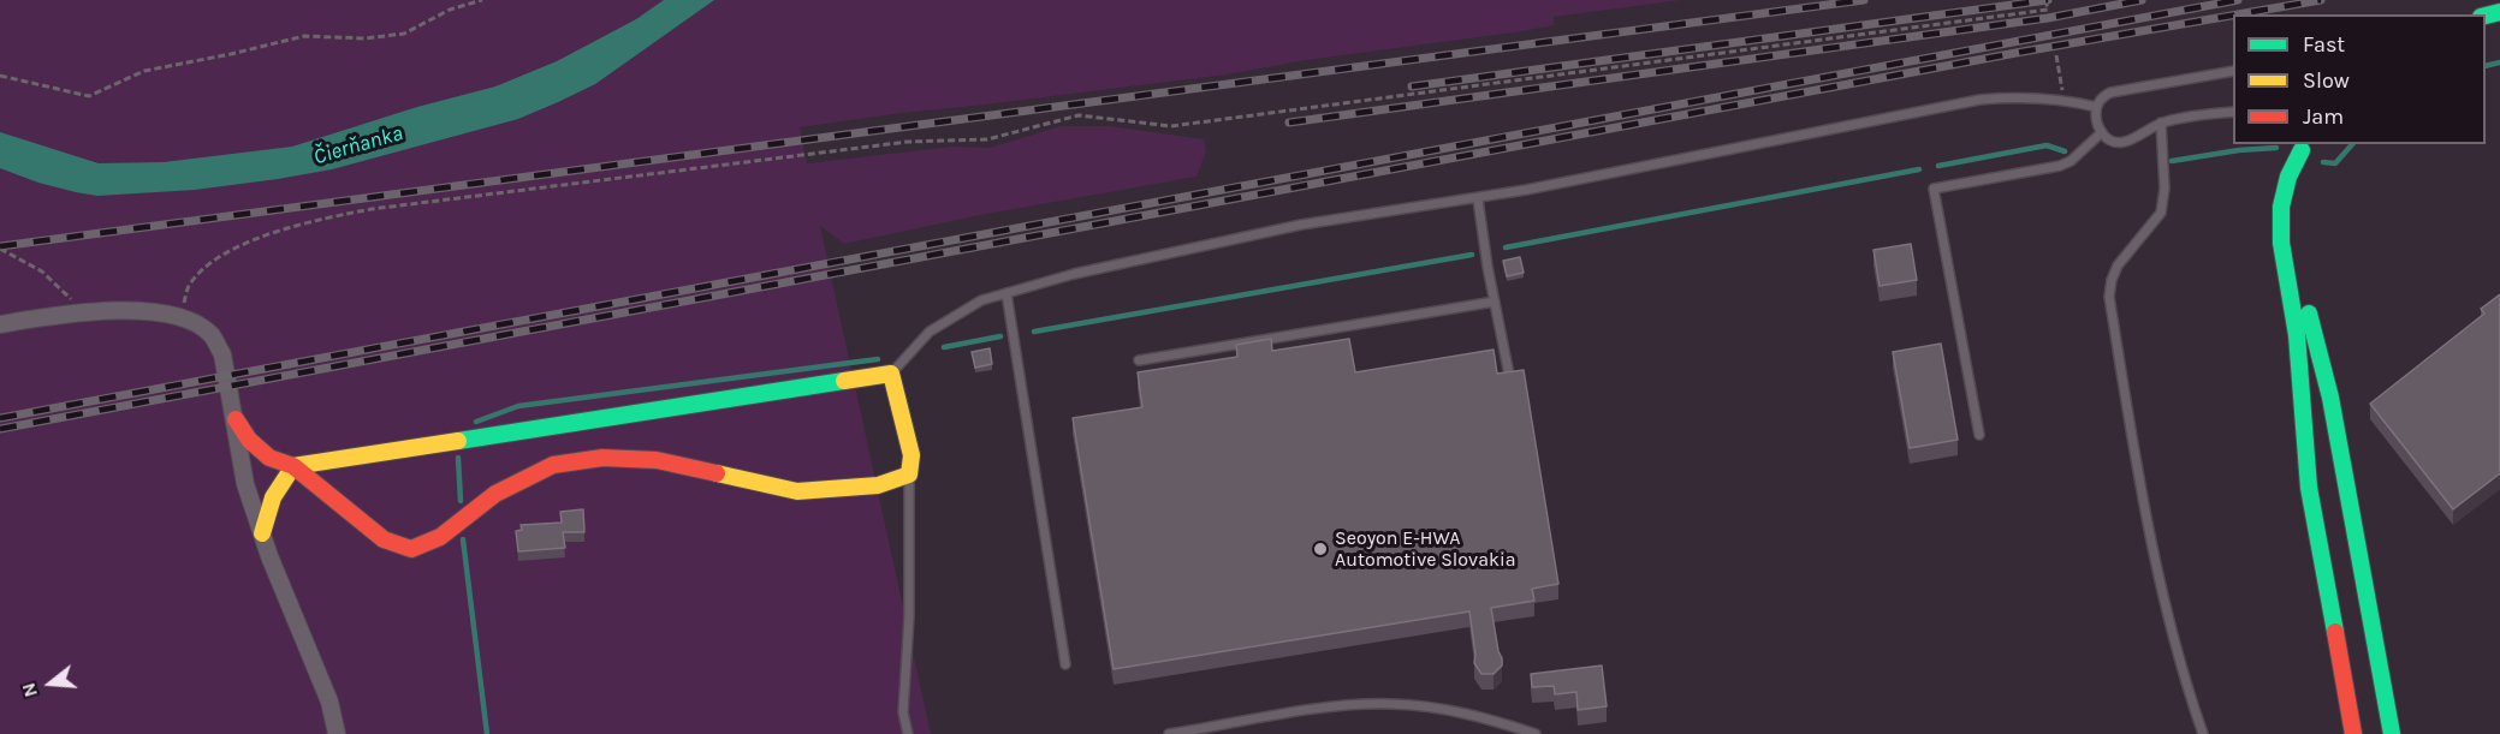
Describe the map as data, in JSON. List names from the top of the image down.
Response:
{
  "water": ["Čierňanka"],
  "places": ["Seoyon E-HWA Automotive Slovakia"],
  "legend": ["Fast", "Slow", "Jam"],
  "north": "left"
}
